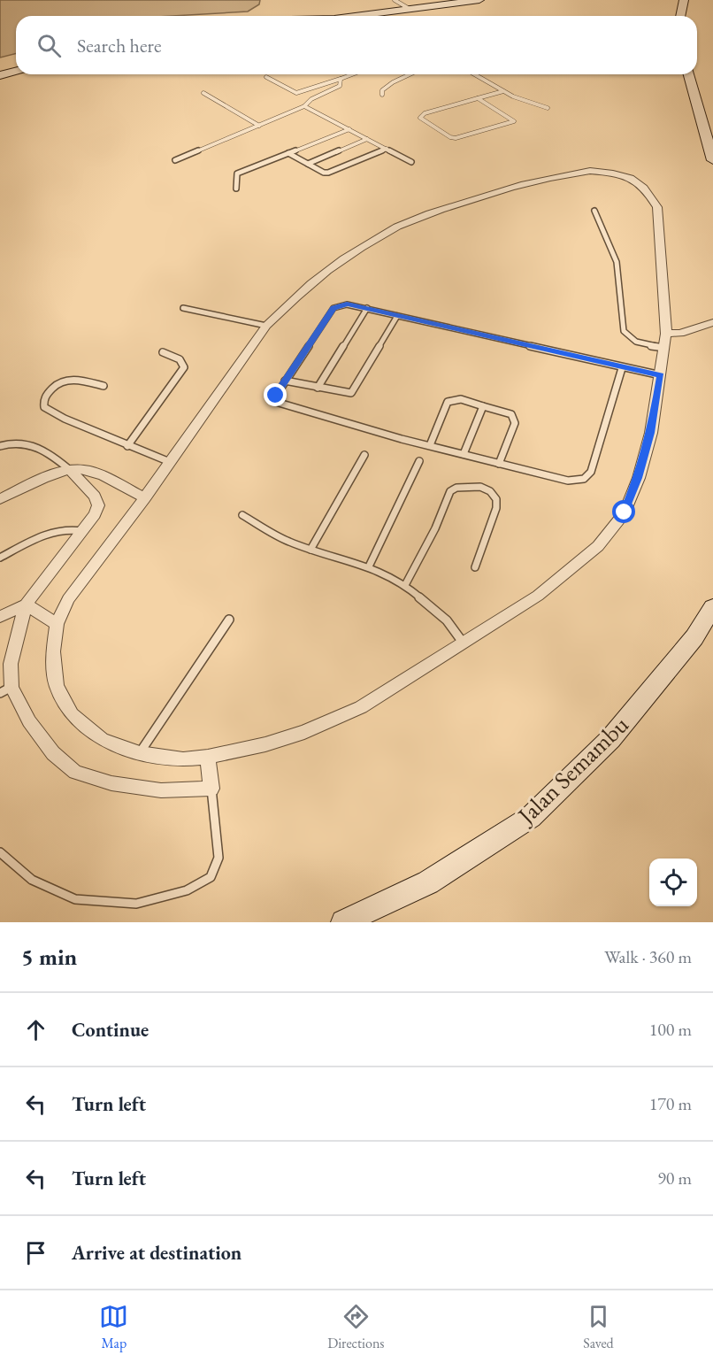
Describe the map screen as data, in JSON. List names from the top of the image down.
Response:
{
  "streets": {
    "main road": ["Jalan Semambu"]
  },
  "page": {
    "search": "Search here",
    "heading": ["5 min", "Walk · 360 m"],
    "list": [
      ["Continue", "100 m"],
      ["Turn left", "170 m"],
      ["Turn left", "90 m"],
      "Arrive at destination"
    ],
    "nav": ["Map", "Directions", "Saved"]
  }
}
